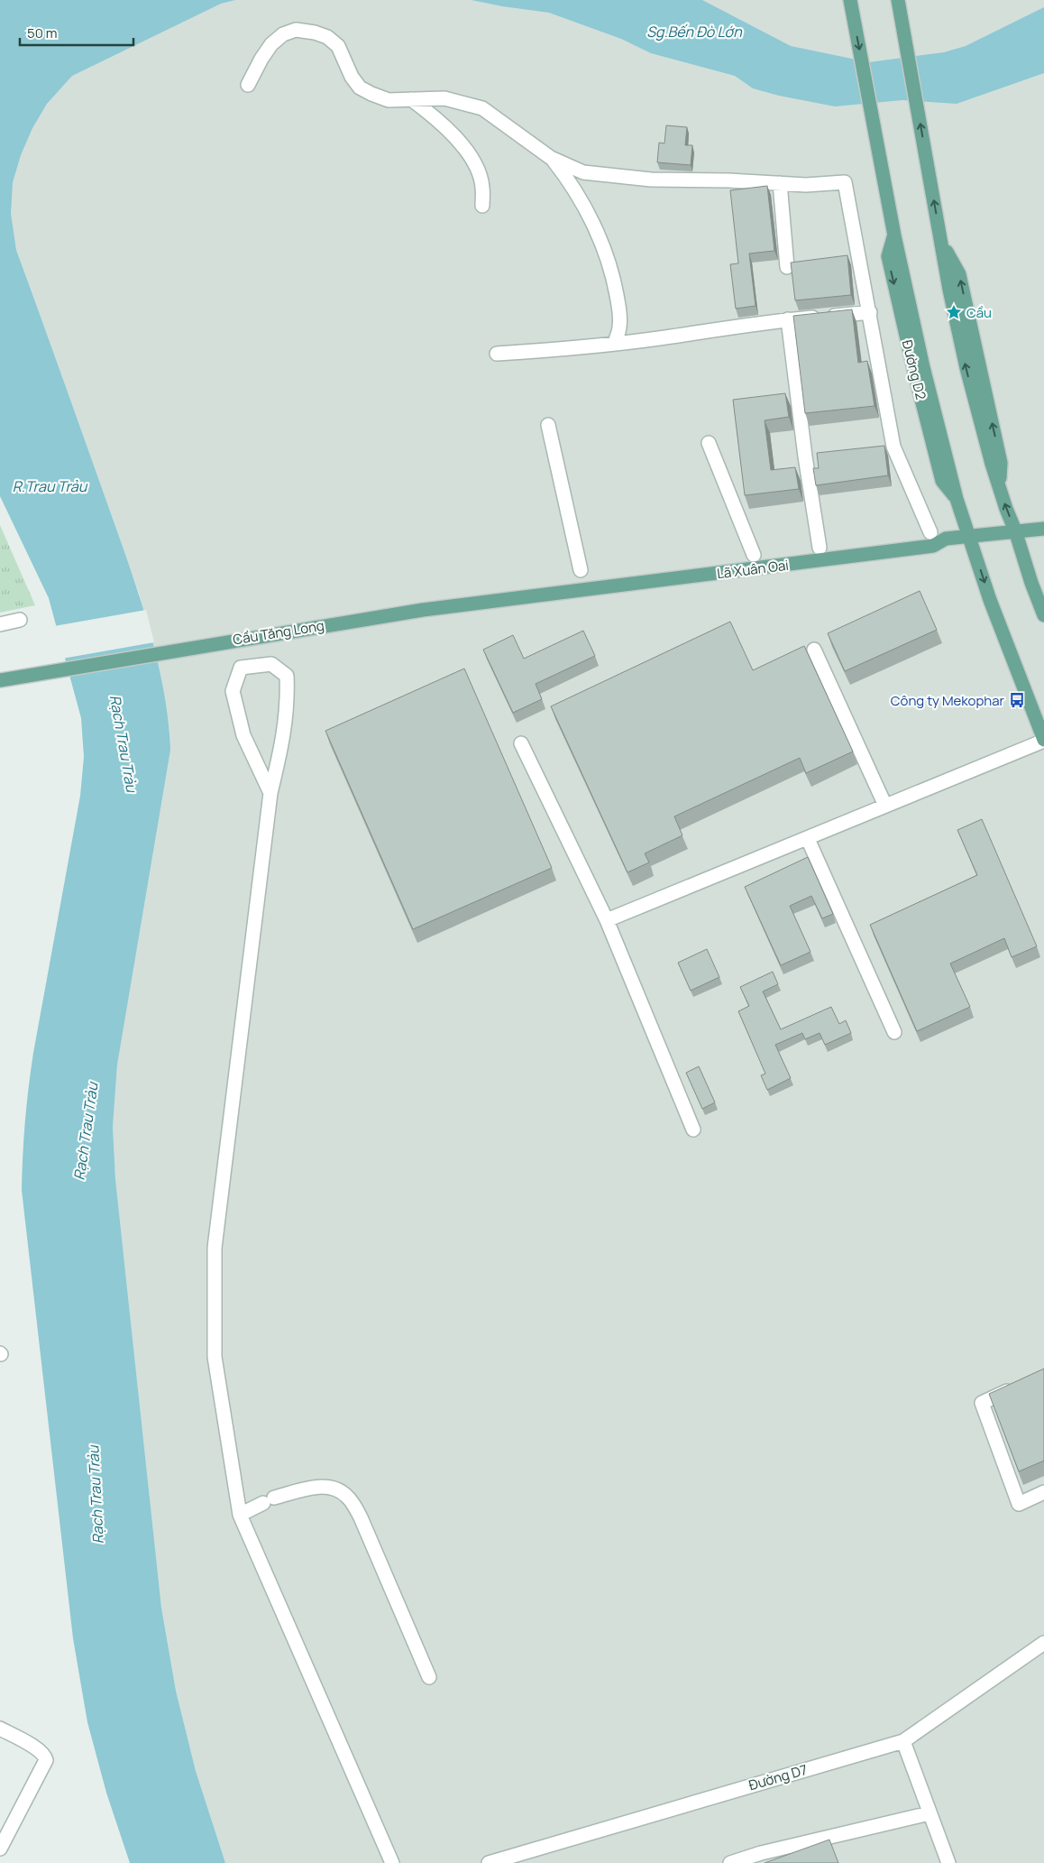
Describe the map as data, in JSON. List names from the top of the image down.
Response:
{
  "streets": {
    "main road": ["Đường D2", "Cầu Tăng Long"],
    "street": ["Đường D7"]
  },
  "crossings": [
    ["Đường D2", "Cầu Tăng Long"]
  ],
  "water": ["Sg.Bến Đò Lớn", "R.Trau Trảu", "Rạch Trau Trảu"],
  "places": {
    "place": ["Cầu"],
    "bus stop": ["Công ty Mekophar"]
  },
  "scale_bar": "50 m"
}
